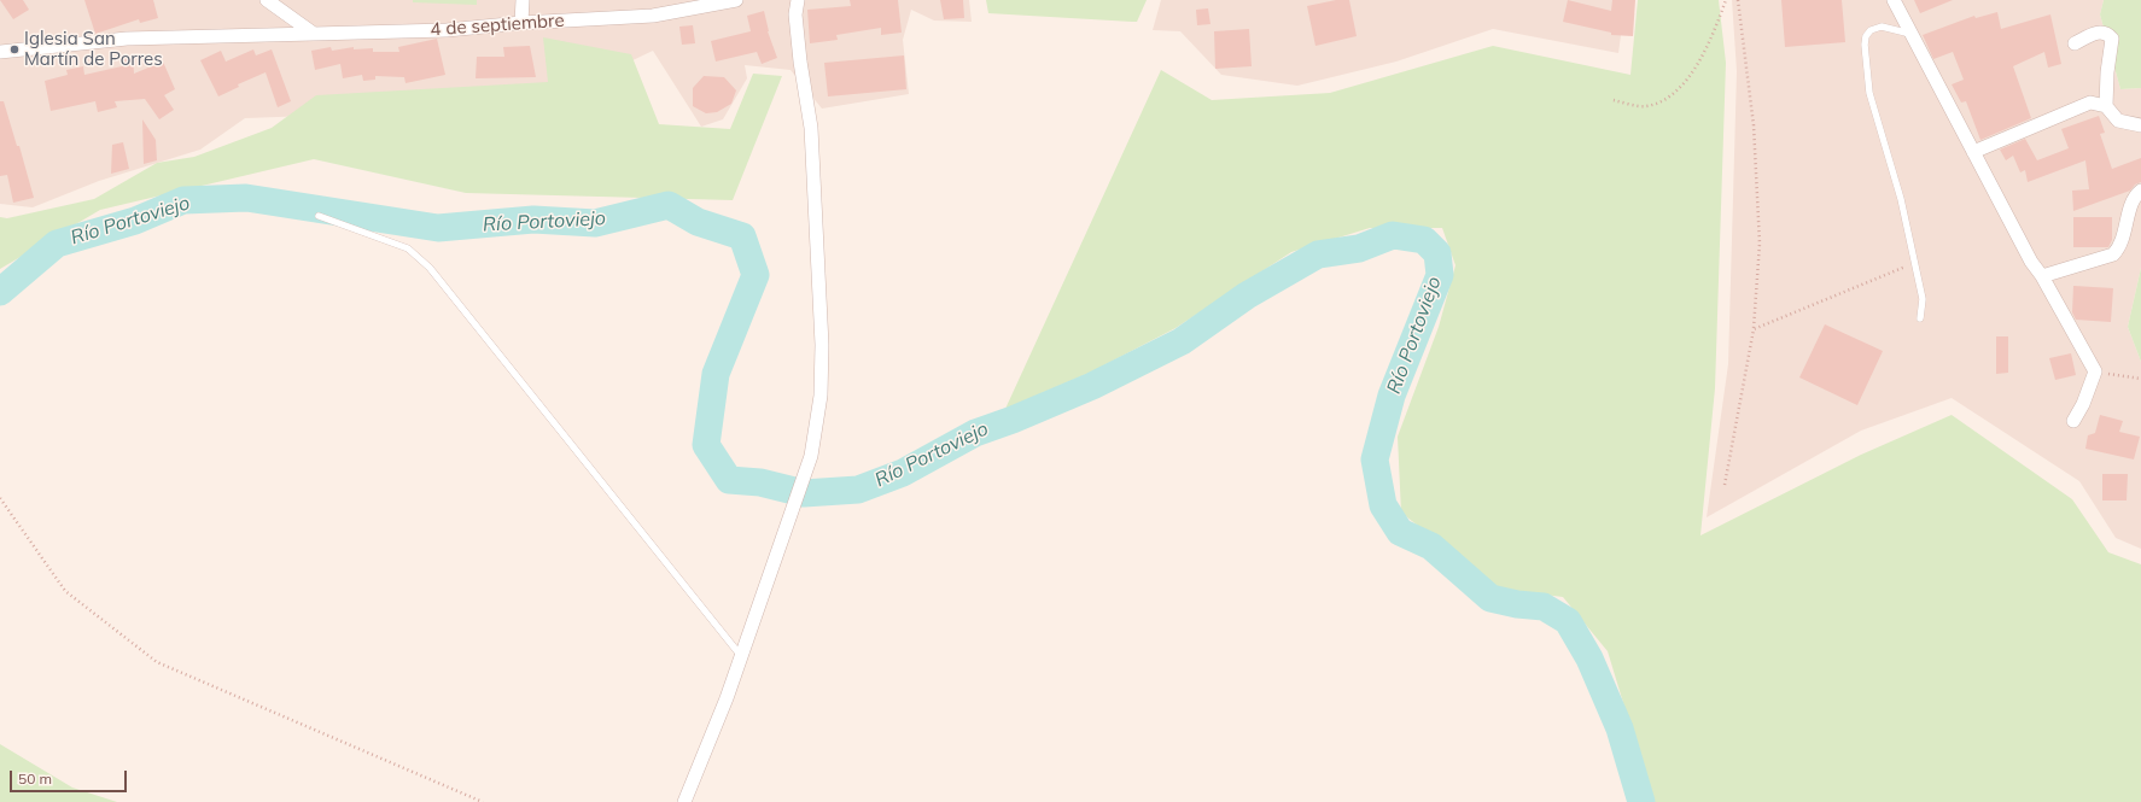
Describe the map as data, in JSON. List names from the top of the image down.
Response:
{
  "streets": {
    "street": ["4 de septiembre"]
  },
  "water": ["Río Portoviejo"],
  "places": ["Iglesia San Martín de Porres"],
  "scale_bar": "50 m"
}
